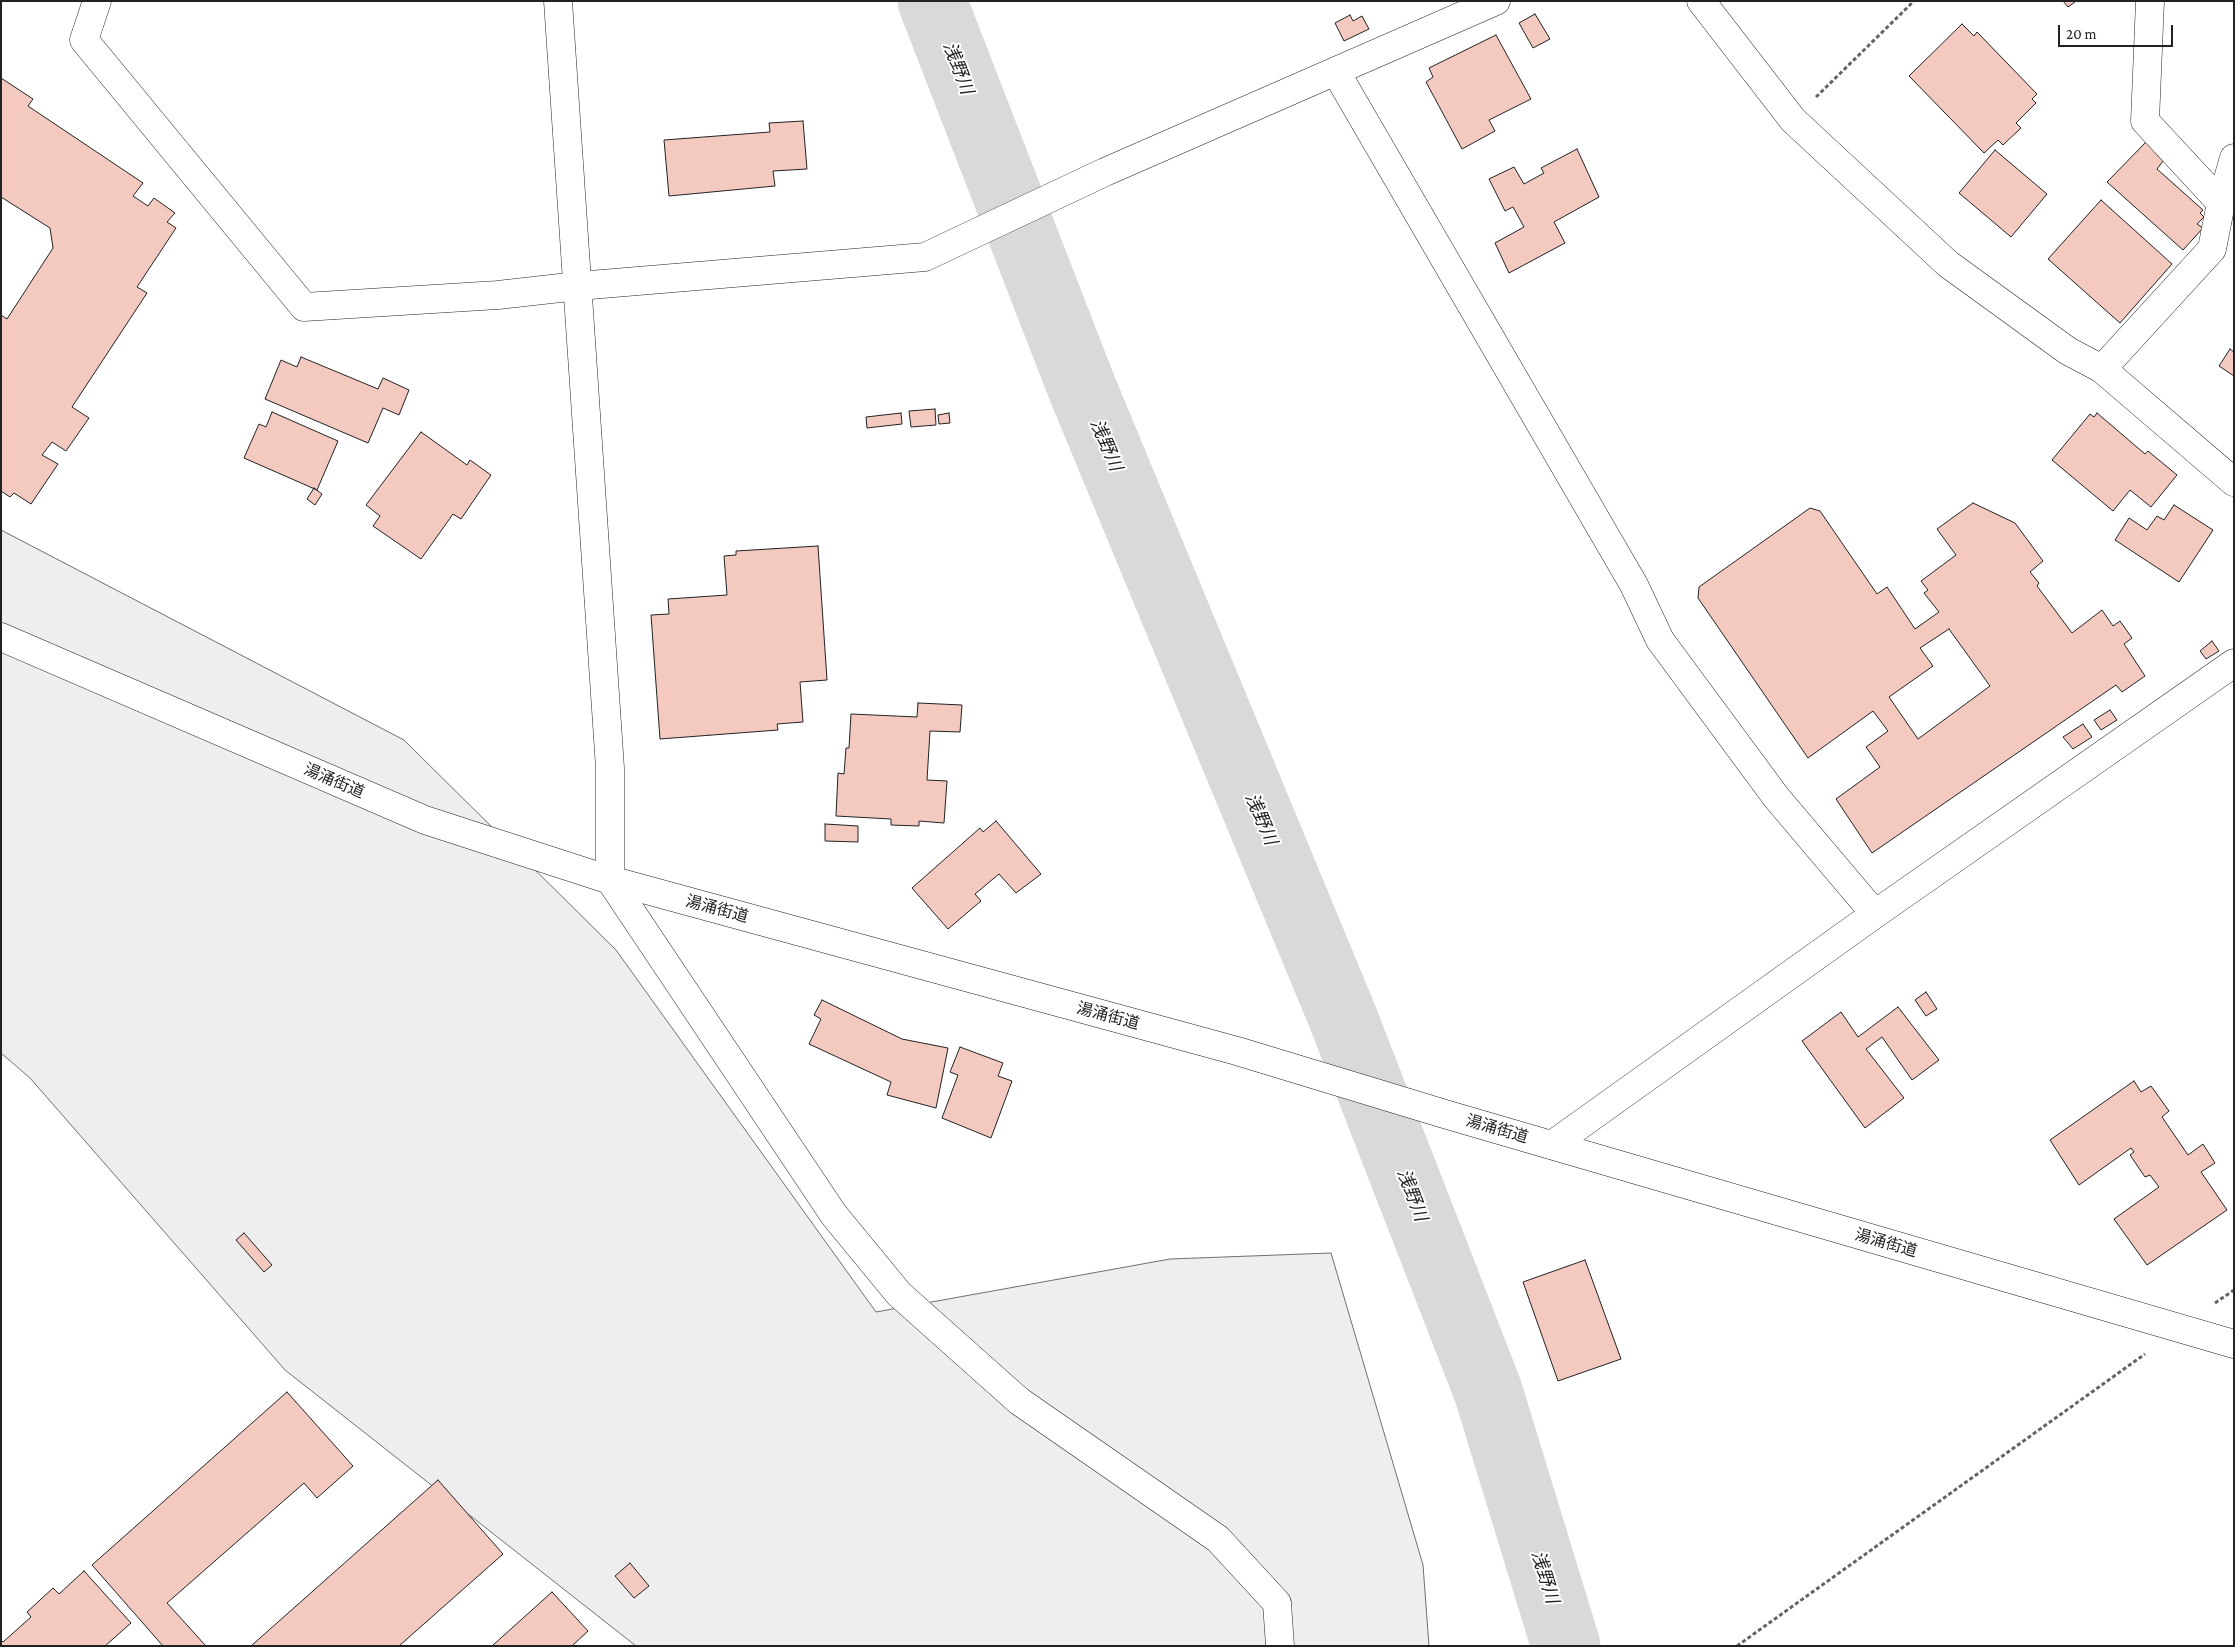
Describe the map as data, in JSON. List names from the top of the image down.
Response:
{
  "streets": {
    "street": ["湯涌街道"]
  },
  "water": ["浅野川"],
  "scale_bar": "20 m"
}
